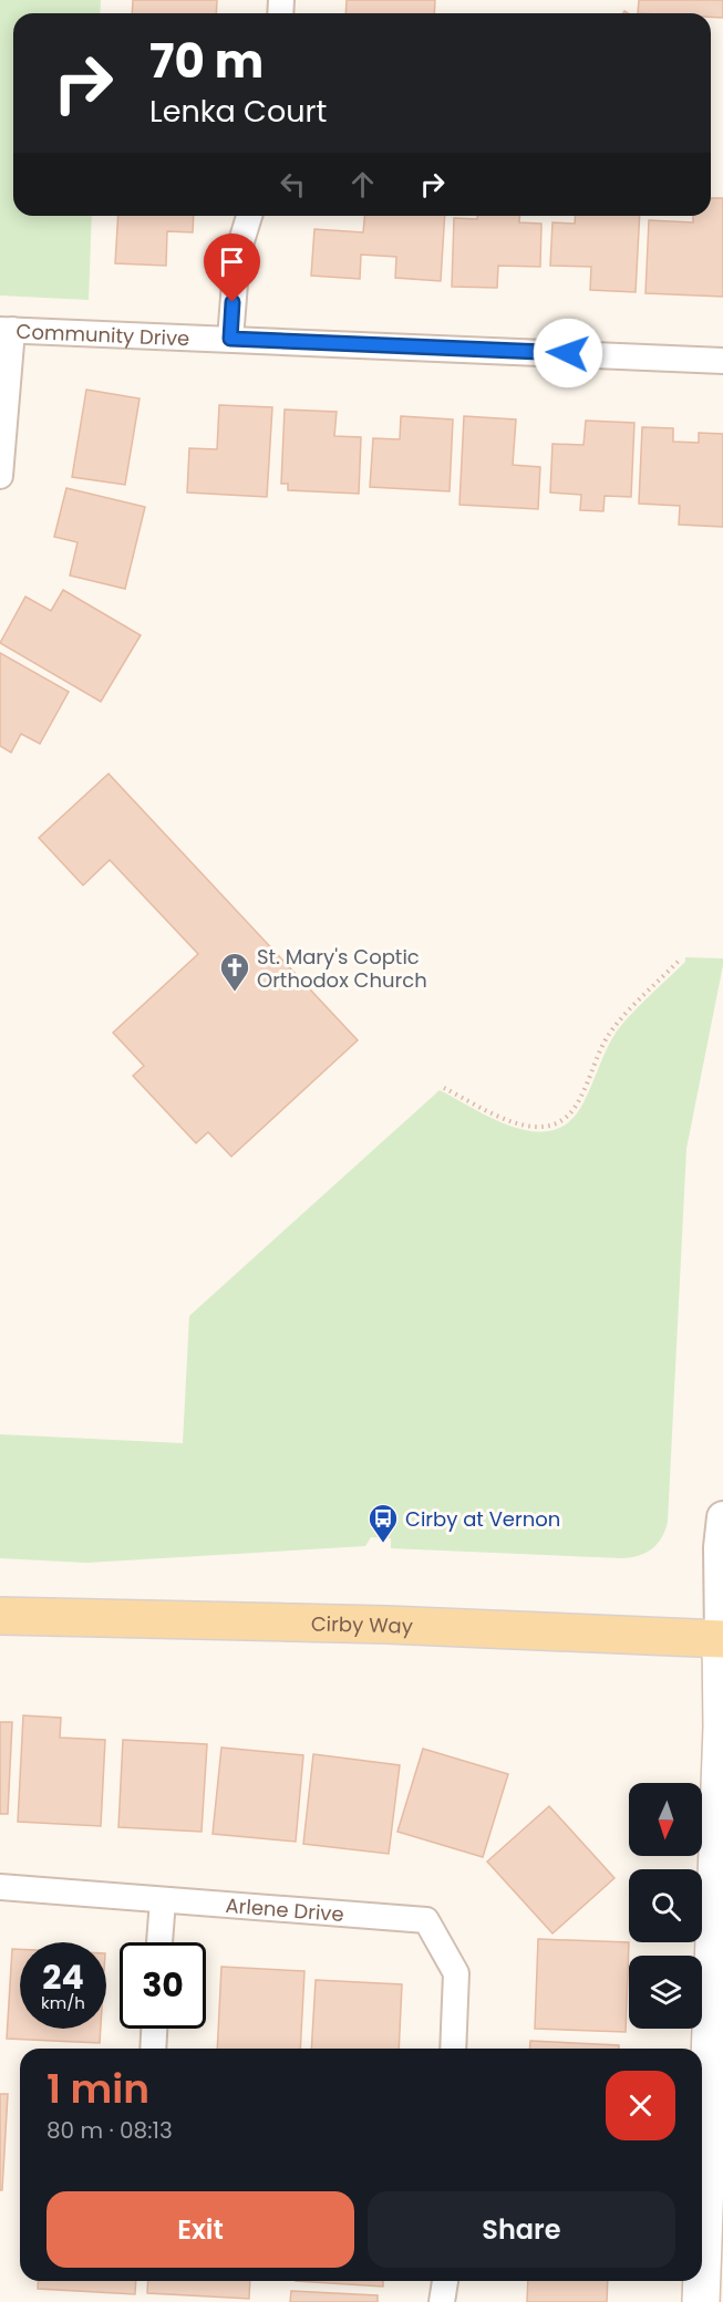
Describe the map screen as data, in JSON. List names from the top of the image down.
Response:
{
  "streets": {
    "main road": ["Cirby Way"],
    "street": ["Community Drive", "Arlene Drive"]
  },
  "places": {
    "church": ["St. Mary's Coptic Orthodox Church"],
    "bus stop": ["Cirby at Vernon"]
  },
  "north": "bottom",
  "page": {
    "turn": ["70 m", "Lenka Court"],
    "speed": "24 km/h",
    "limit": "30",
    "heading": ["1 min", "80 m · 08:13"],
    "buttons": ["Exit", "Share"]
  }
}
